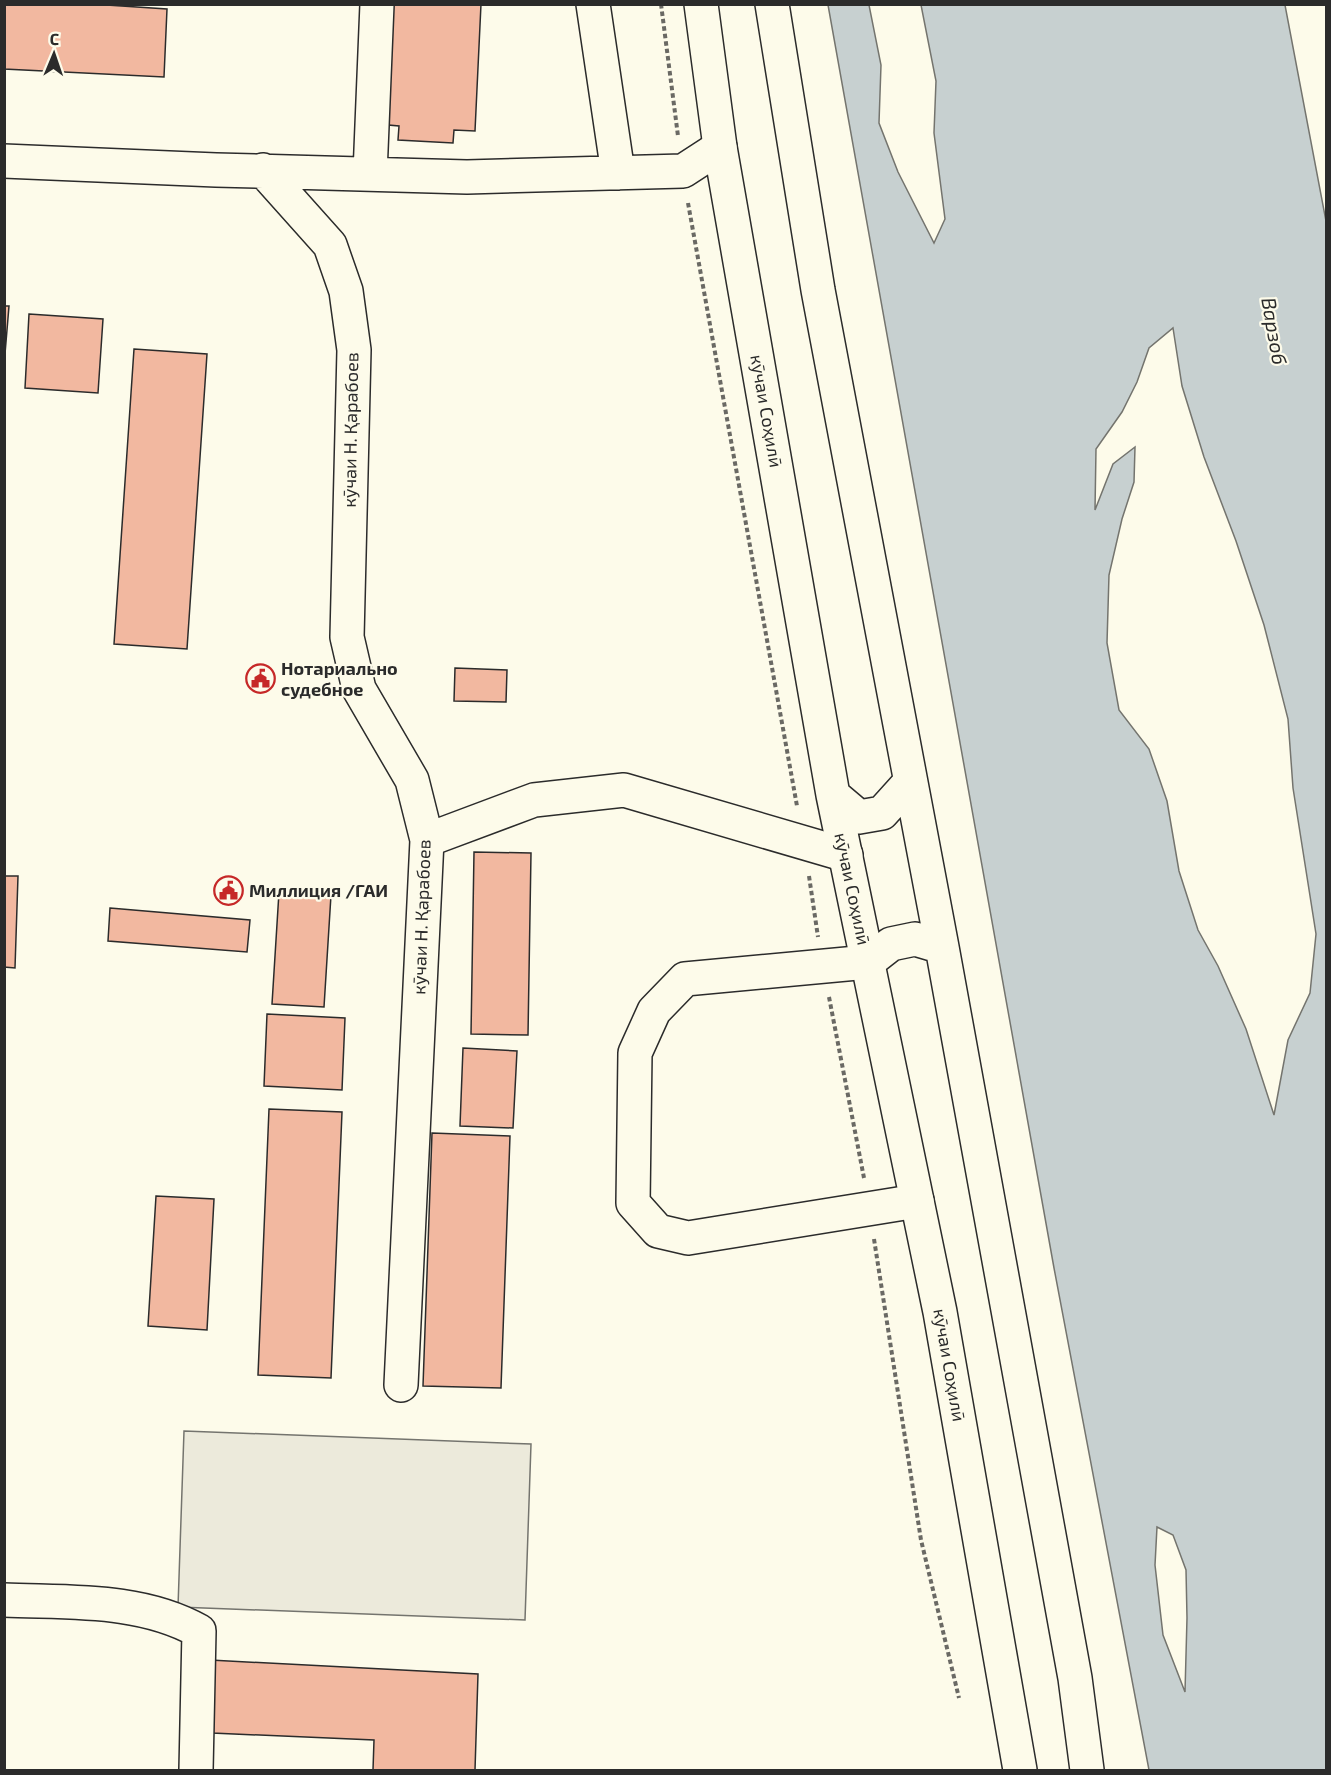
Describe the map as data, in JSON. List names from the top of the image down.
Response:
{
  "streets": {
    "main road": ["кӯчаи Соҳилӣ", "кӯчаи Н. Қарабоев"]
  },
  "water": ["Варзоб"],
  "places": {
    "public building": ["Нотариально судебное", "Миллиция /ГАИ"]
  },
  "north": "top"
}
